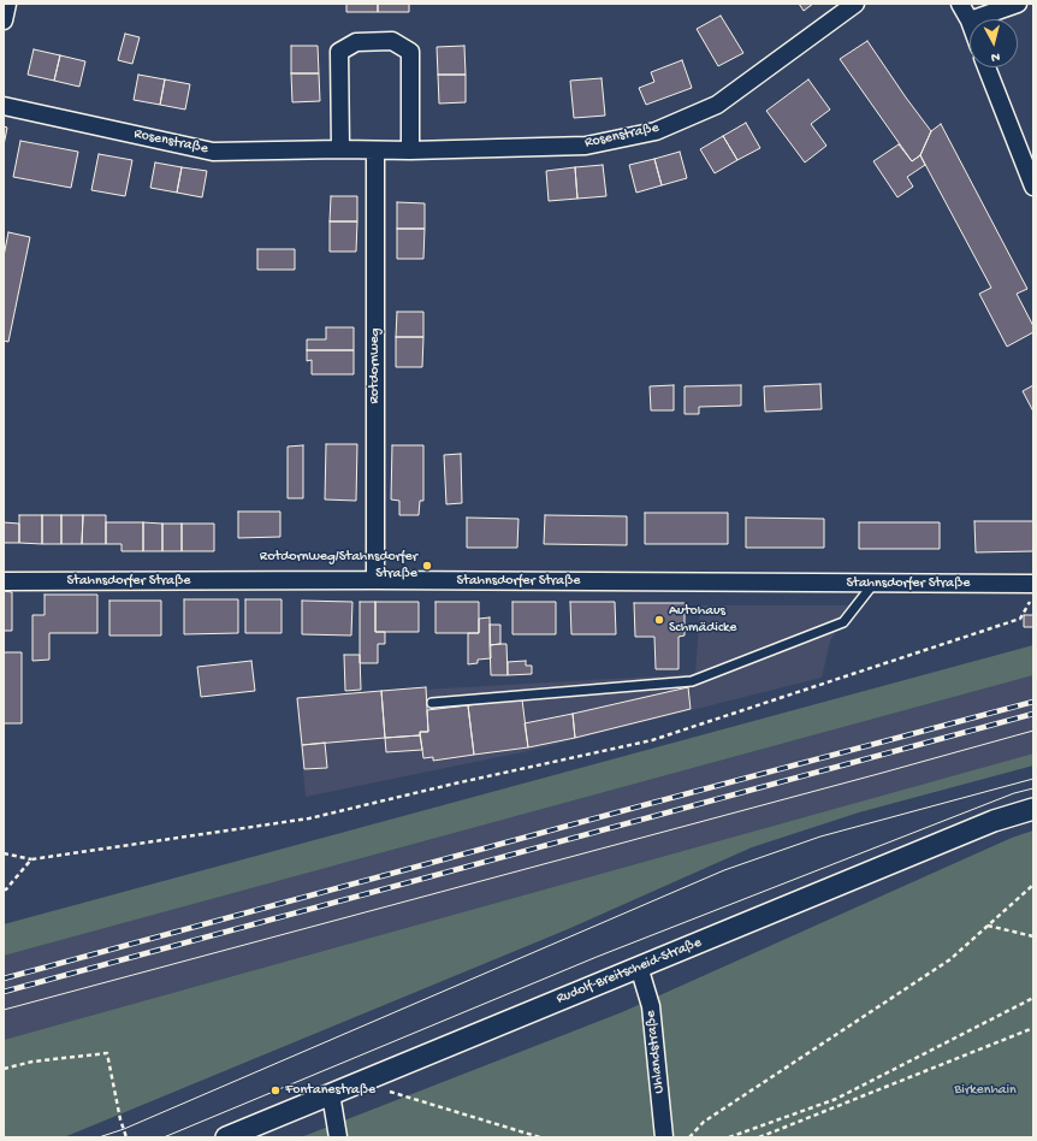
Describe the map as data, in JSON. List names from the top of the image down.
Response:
{
  "streets": {
    "street": [
      "Rosenstraße",
      "Rotdornweg",
      "Stahnsdorfer Straße",
      "Rudolf-Breitscheid-Straße",
      "Uhlandstraße"
    ]
  },
  "crossings": [
    ["Rosenstraße", "Rotdornweg"],
    ["Rotdornweg", "Stahnsdorfer Straße"],
    ["Rudolf-Breitscheid-Straße", "Uhlandstraße"]
  ],
  "parks": ["Birkenhain"],
  "places": ["Rotdornweg/Stahnsdorfer Straße", "Autohaus Schmädicke", "Fontanestraße"],
  "north": "bottom"
}
